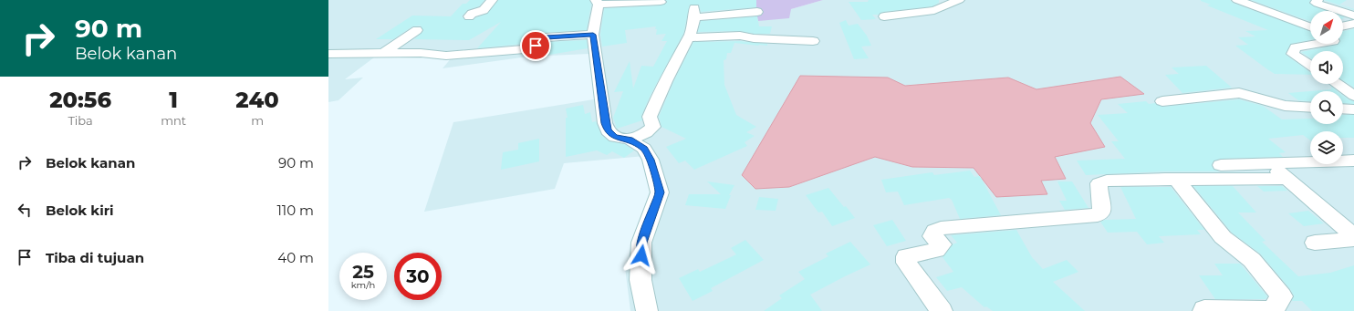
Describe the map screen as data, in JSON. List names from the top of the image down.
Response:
{
  "north": "top right",
  "page": {
    "turn": ["90 m", "Belok kanan"],
    "eta": [
      "20:56",
      "Tiba",
      "1",
      "mnt",
      "240",
      "m"
    ],
    "list": [
      {
        "name": "Belok kanan",
        "value": "90 m"
      },
      {
        "name": "Belok kiri",
        "value": "110 m"
      },
      {
        "name": "Tiba di tujuan",
        "value": "40 m"
      }
    ],
    "speed": "25 km/h",
    "limit": "30"
  }
}
